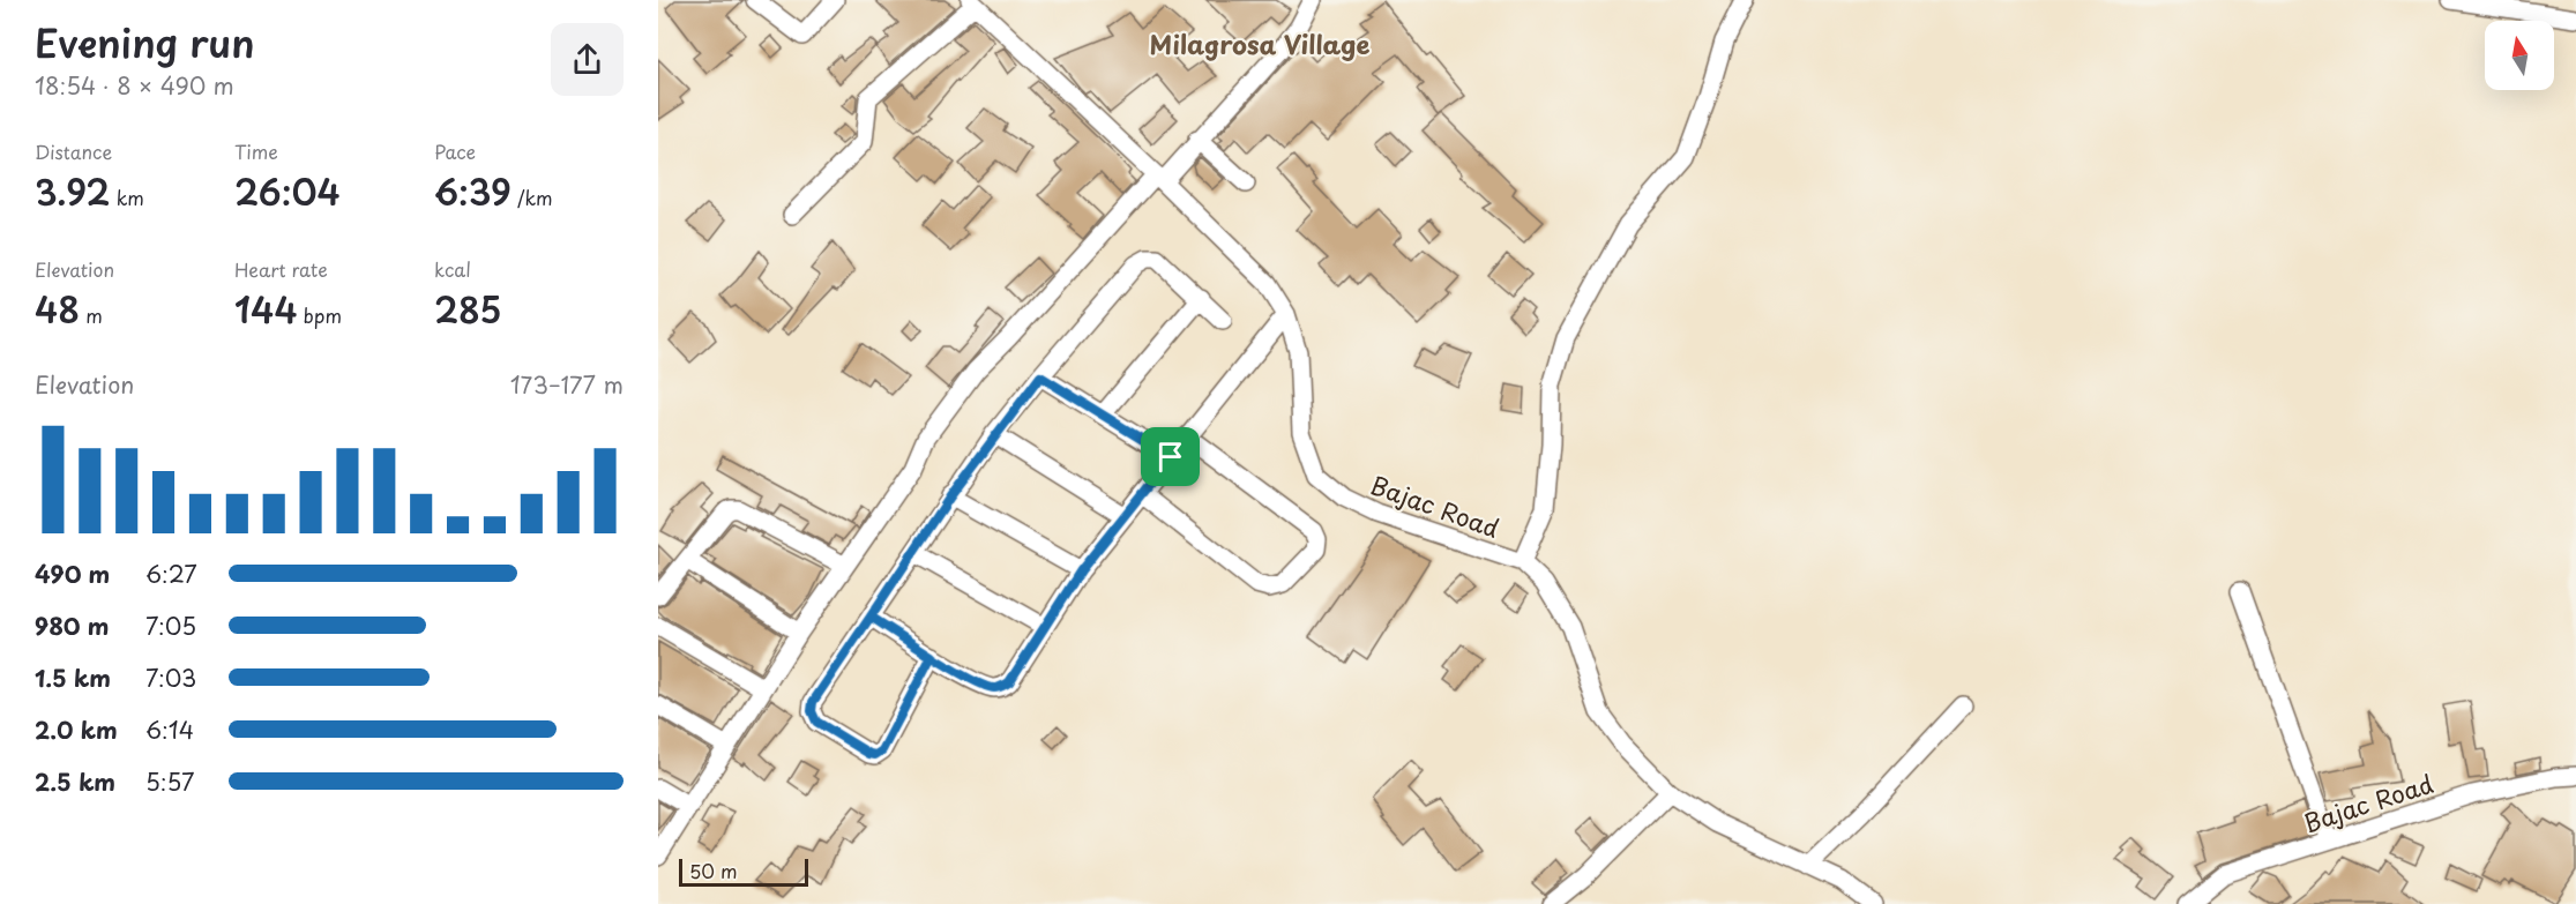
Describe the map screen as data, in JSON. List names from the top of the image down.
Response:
{
  "streets": {
    "street": ["Bajac Road"]
  },
  "districts": ["Milagrosa Village"],
  "scale_bar": "50 m",
  "north": "top",
  "page": {
    "heading": ["Evening run", "18:54 · 8 × 490 m"],
    "stats": [
      ["Distance", "3.92 km"],
      ["Time", "26:04"],
      ["Pace", "6:39 /km"],
      ["Elevation", "48 m"],
      ["Heart rate", "144 bpm"],
      ["kcal", "285"]
    ],
    "chart": ["Elevation", "173–177 m"],
    "list": [
      {
        "name": "490 m",
        "note": "6:27"
      },
      {
        "name": "980 m",
        "note": "7:05"
      },
      {
        "name": "1.5 km",
        "note": "7:03"
      },
      {
        "name": "2.0 km",
        "note": "6:14"
      },
      {
        "name": "2.5 km",
        "note": "5:57"
      }
    ],
    "scale": "50 m"
  }
}
